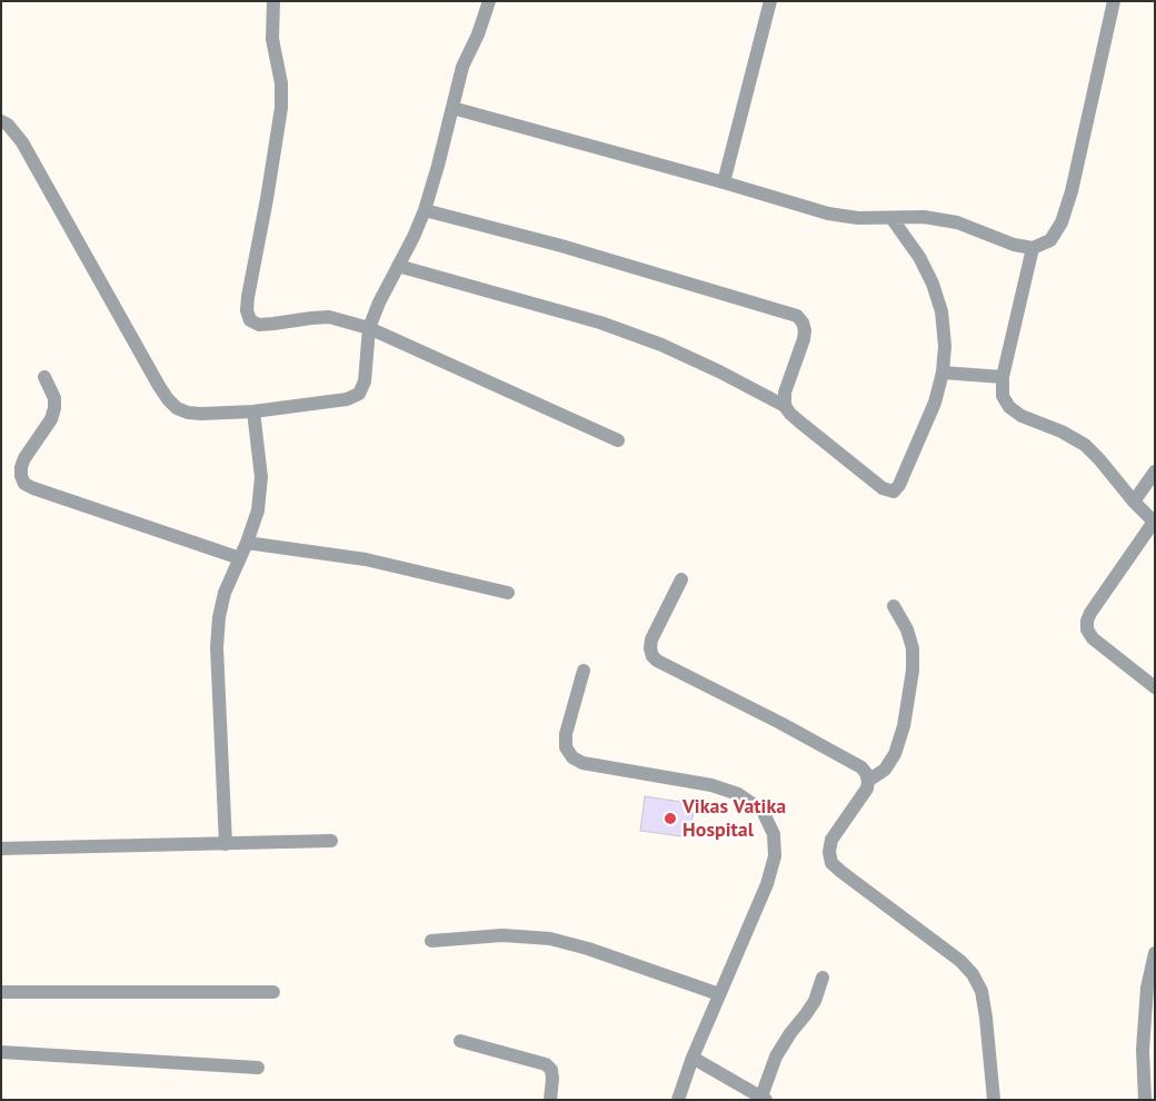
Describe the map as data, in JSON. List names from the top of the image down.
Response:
{
  "places": ["Vikas Vatika Hospital"]
}
